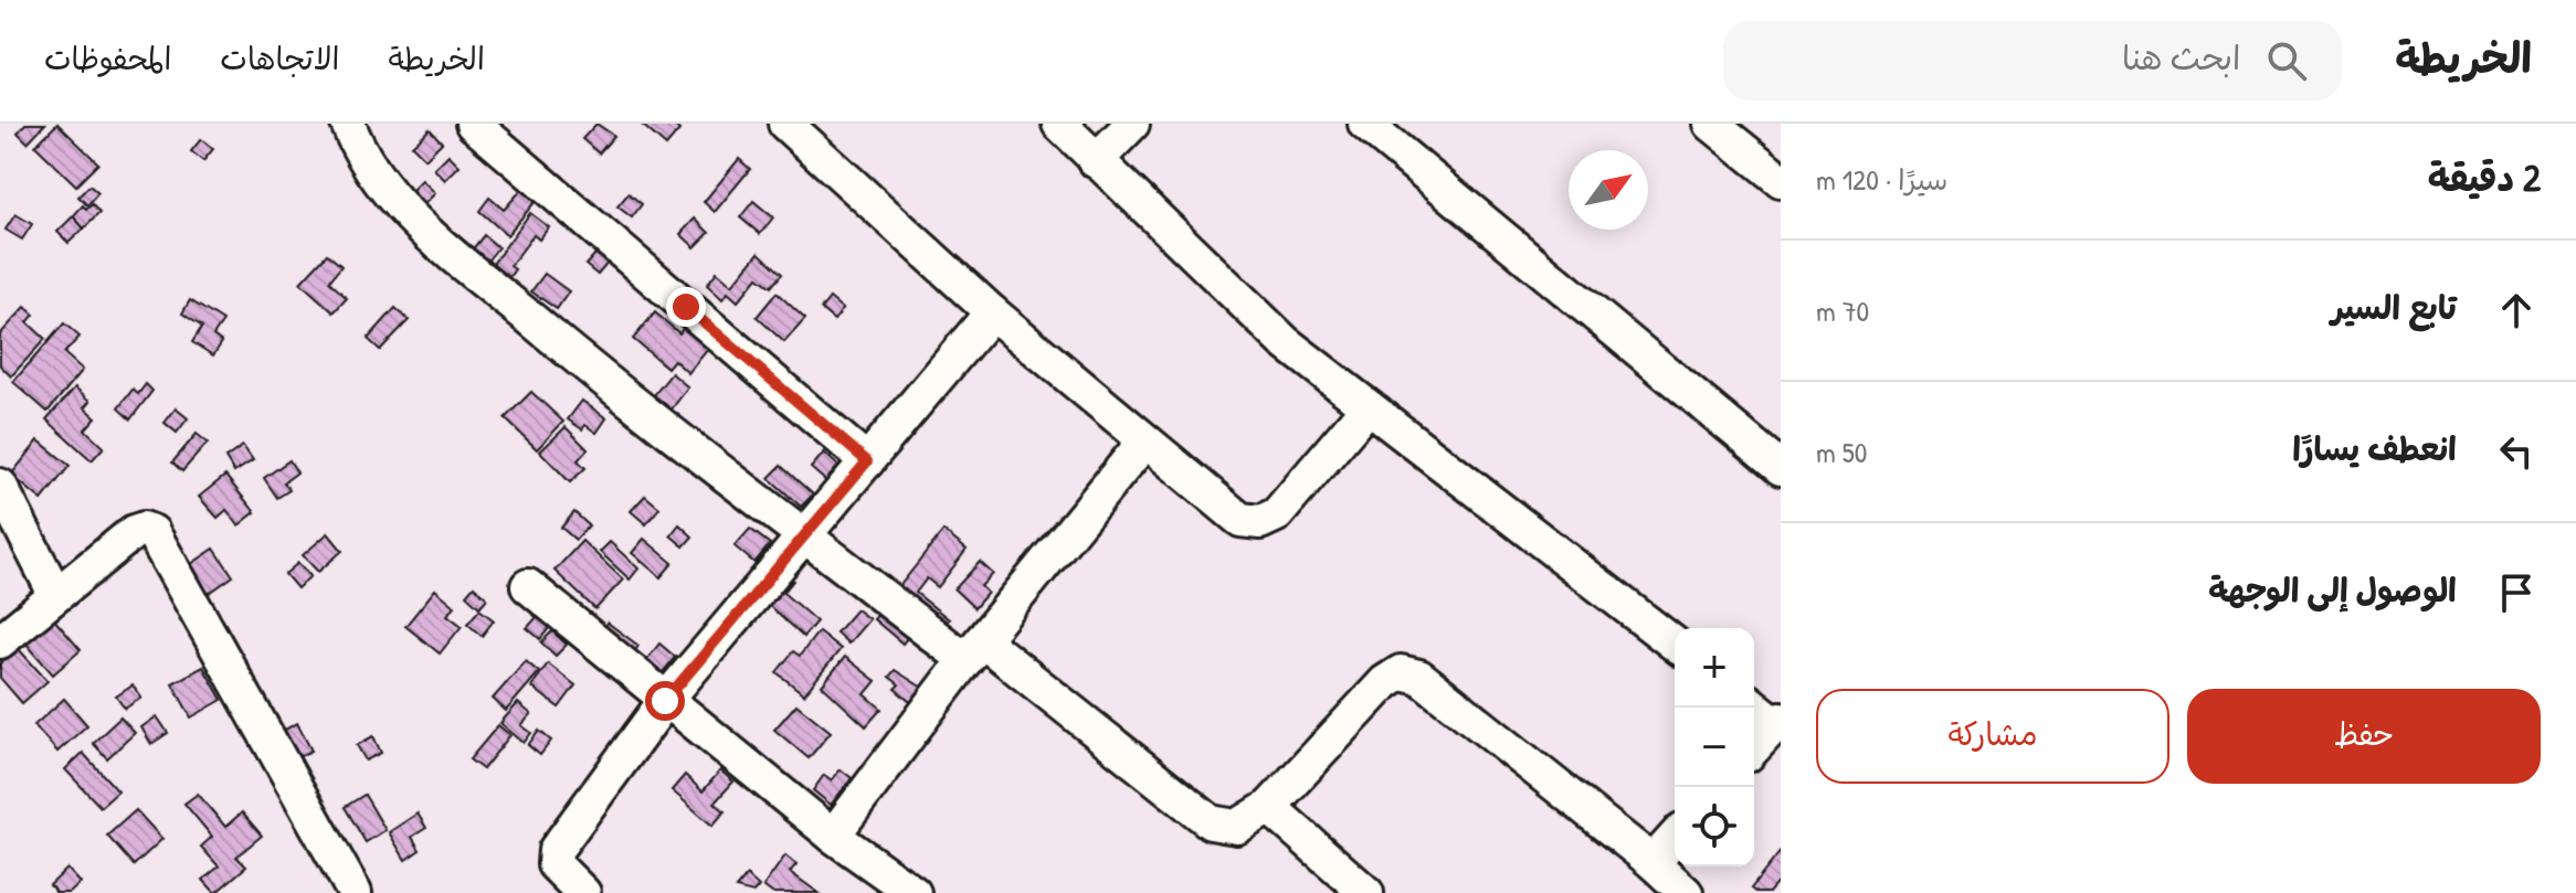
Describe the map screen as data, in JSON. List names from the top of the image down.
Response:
{
  "north": "top right",
  "page": {
    "header": "الخريطة",
    "search": "ابحث هنا",
    "nav": ["الخريطة", "الاتجاهات", "المحفوظات"],
    "heading": ["2 دقيقة", "سيرًا · 120 m"],
    "list": [
      ["تابع السير", "70 m"],
      ["انعطف يسارًا", "50 m"],
      "الوصول إلى الوجهة"
    ],
    "map_buttons": ["+", "−"],
    "buttons": ["حفظ", "مشاركة"]
  }
}
